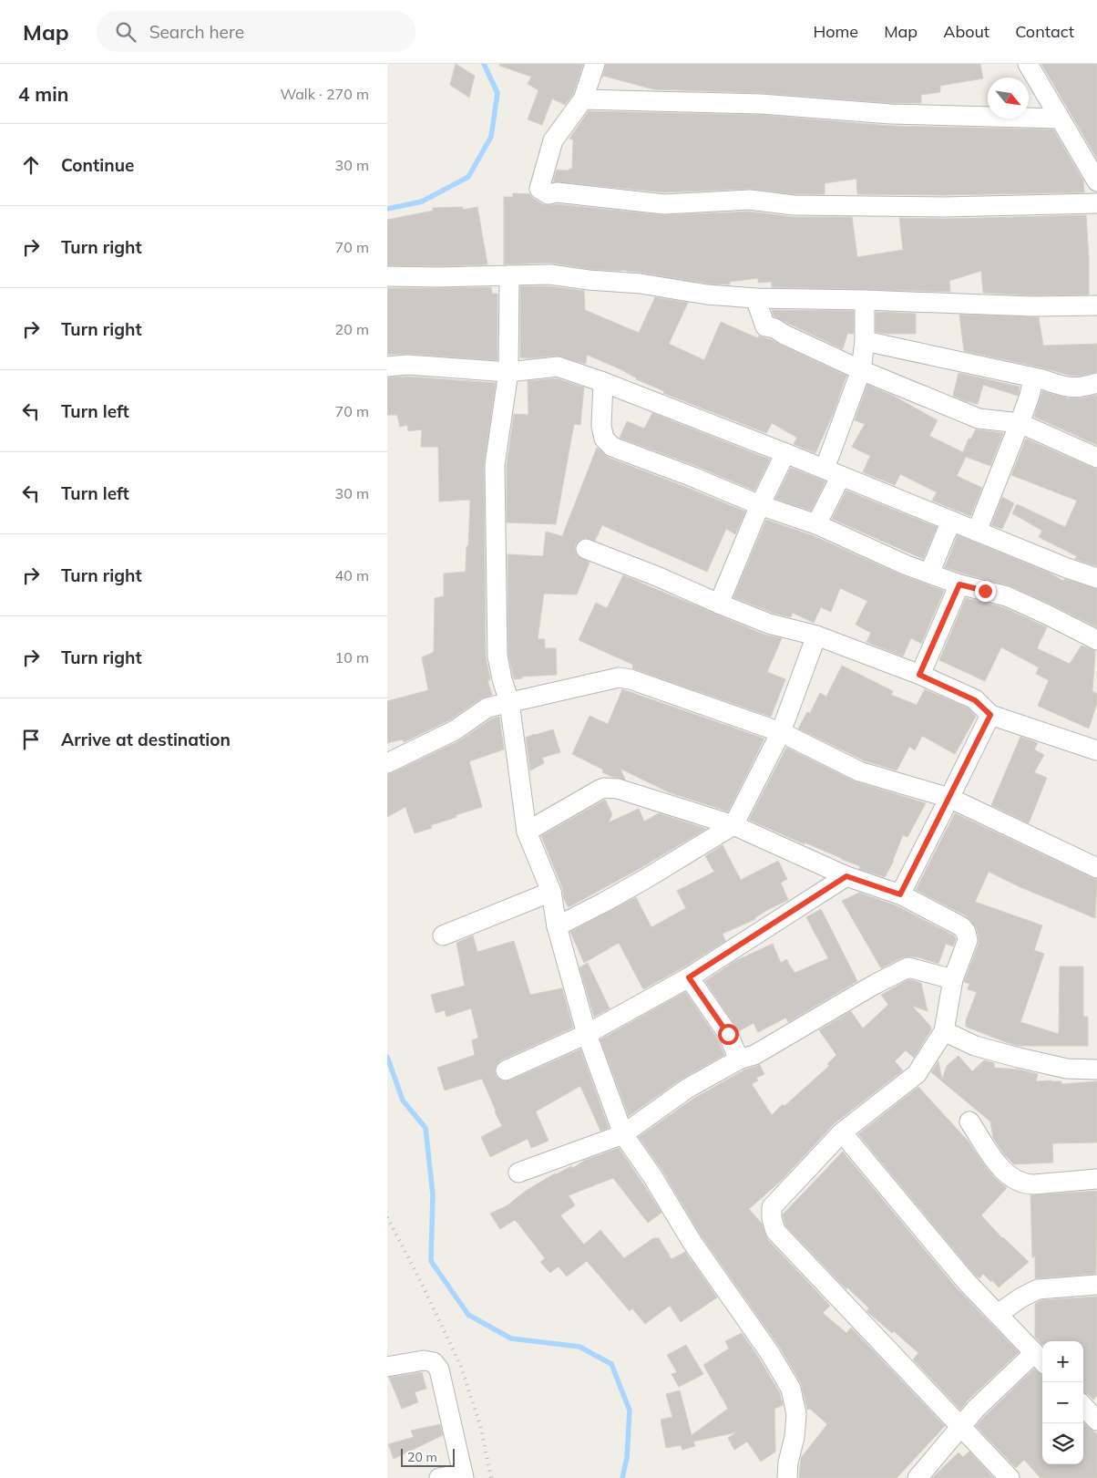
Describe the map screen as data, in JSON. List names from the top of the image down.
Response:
{
  "scale_bar": "20 m",
  "north": "bottom right",
  "page": {
    "header": "Map",
    "search": "Search here",
    "nav": [
      "Home",
      "Map",
      "About",
      "Contact"
    ],
    "heading": ["4 min", "Walk · 270 m"],
    "list": [
      ["Continue", "30 m"],
      ["Turn right", "70 m"],
      ["Turn right", "20 m"],
      ["Turn left", "70 m"],
      ["Turn left", "30 m"],
      ["Turn right", "40 m"],
      ["Turn right", "10 m"],
      "Arrive at destination"
    ],
    "map_buttons": ["+", "−"],
    "scale": "20 m"
  }
}
